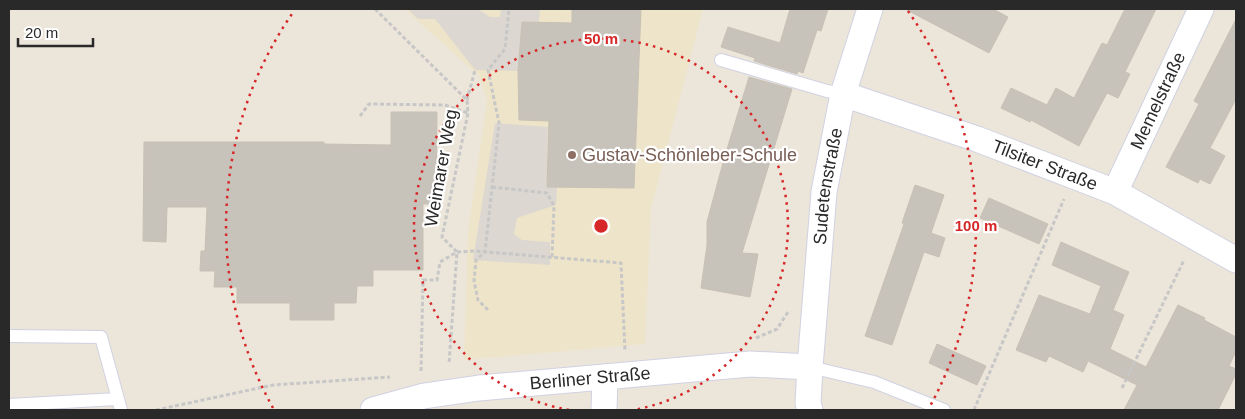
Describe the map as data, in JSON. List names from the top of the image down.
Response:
{
  "streets": {
    "street": [
      "Memelstraße",
      "Tilsiter Straße",
      "Sudetenstraße",
      "Berliner Straße"
    ],
    "path": ["Weimarer Weg"]
  },
  "crossings": [
    ["Memelstraße", "Tilsiter Straße"],
    ["Tilsiter Straße", "Sudetenstraße"],
    ["Sudetenstraße", "Berliner Straße"]
  ],
  "places": ["Gustav-Schönleber-Schule"],
  "scale_bar": "20 m",
  "rings": ["50 m", "100 m"]
}
